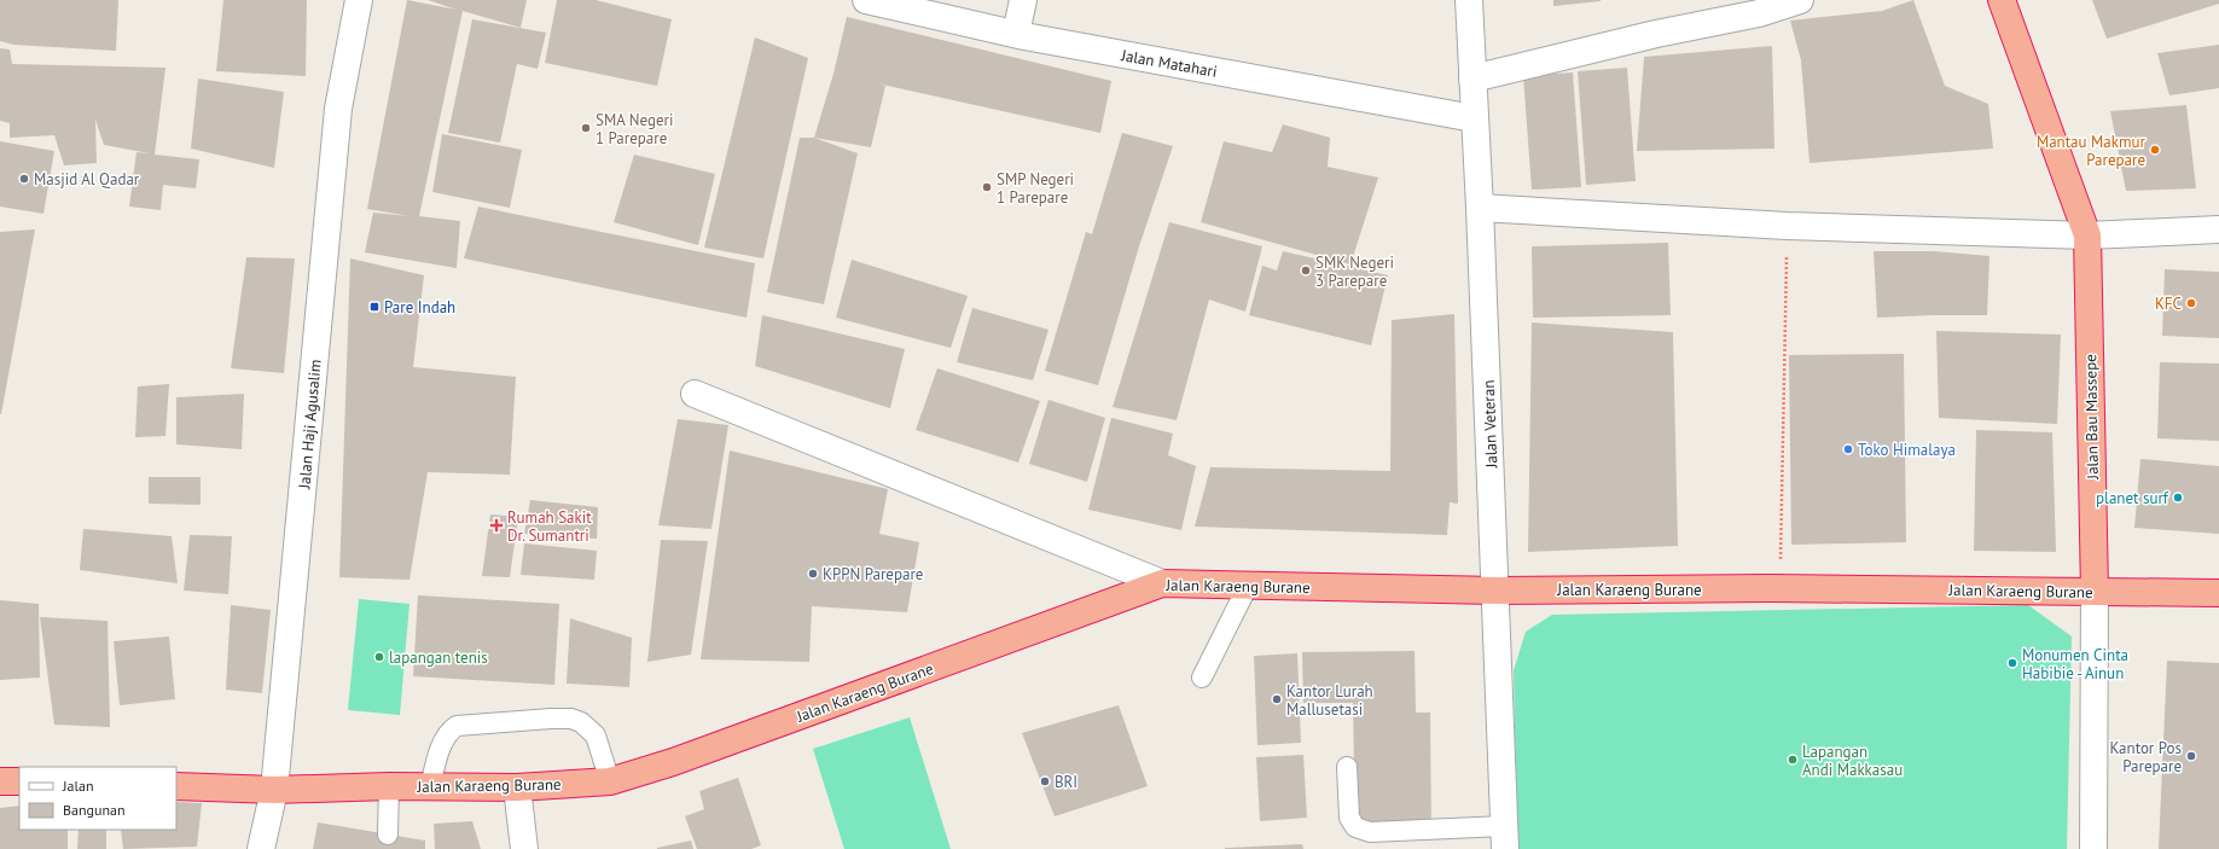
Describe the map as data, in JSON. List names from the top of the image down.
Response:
{
  "streets": {
    "highway": ["Jalan Bau Massepe", "Jalan Karaeng Burane"],
    "street": ["Jalan Matahari", "Jalan Haji Agusalim", "Jalan Veteran"]
  },
  "crossings": [
    ["Jalan Matahari", "Jalan Veteran"],
    ["Jalan Bau Massepe", "Jalan Karaeng Burane"],
    ["Jalan Haji Agusalim", "Jalan Karaeng Burane"],
    ["Jalan Veteran", "Jalan Karaeng Burane"]
  ],
  "places": {
    "other": [
      "SMA Negeri 1 Parepare",
      "Mantau Makmur Parepare",
      "Masjid Al Qadar",
      "SMP Negeri 1 Parepare",
      "SMK Negeri 3 Parepare",
      "KFC",
      "Toko Himalaya",
      "planet surf",
      "KPPN Parepare",
      "lapangan tenis",
      "Monumen Cinta Habibie - Ainun",
      "Kantor Lurah Mallusetasi",
      "Kantor Pos Parepare",
      "Lapangan Andi Makkasau",
      "BRI"
    ],
    "transit": ["Pare Indah"],
    "health": ["Rumah Sakit Dr. Sumantri"]
  },
  "legend": ["Jalan", "Bangunan"]
}
